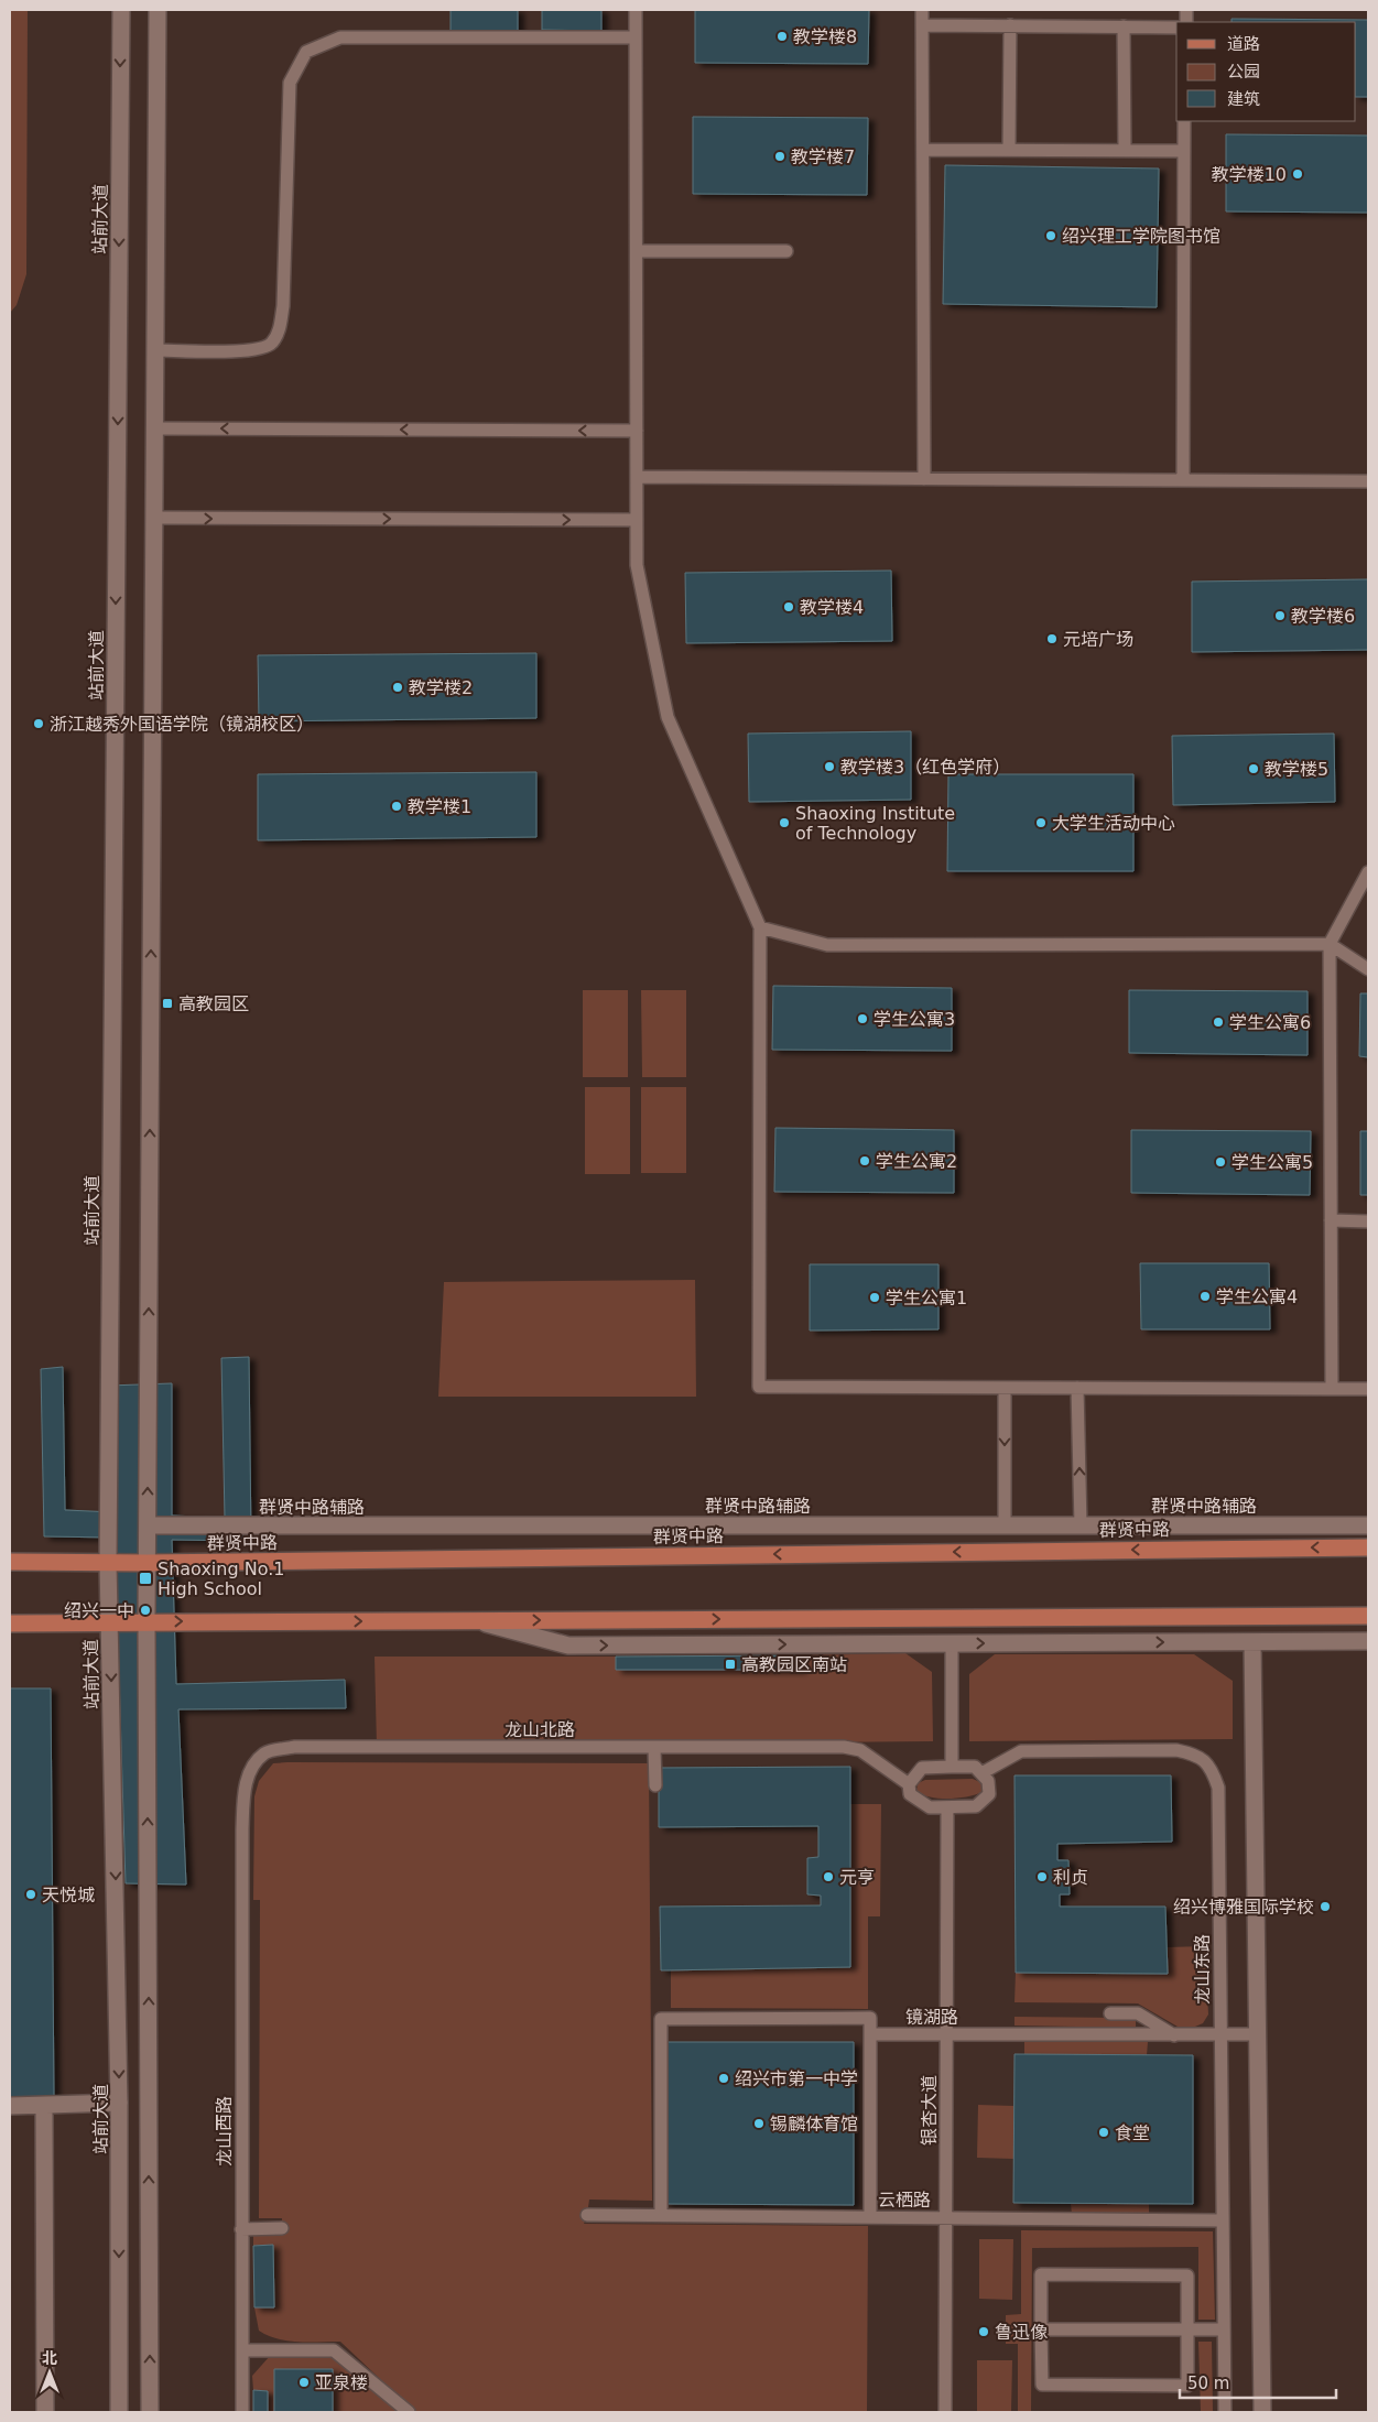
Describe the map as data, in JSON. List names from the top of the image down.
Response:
{
  "streets": {
    "main road": ["站前大道", "群贤中路辅路", "群贤中路"],
    "lane": [
      "龙山北路",
      "龙山东路",
      "镜湖路",
      "银杏大道",
      "龙山西路",
      "云栖路"
    ]
  },
  "crossings": [
    ["站前大道", "群贤中路"],
    ["龙山北路", "龙山东路"],
    ["龙山北路", "银杏大道"],
    ["龙山北路", "龙山西路"],
    ["龙山东路", "镜湖路"],
    ["龙山东路", "云栖路"],
    ["镜湖路", "银杏大道"],
    ["银杏大道", "云栖路"]
  ],
  "places": {
    "other": [
      "教学楼8",
      "教学楼7",
      "教学楼10",
      "绍兴理工学院图书馆",
      "教学楼4",
      "教学楼6",
      "元培广场",
      "教学楼2",
      "浙江越秀外国语学院（镜湖校区）",
      "教学楼3（红色学府）",
      "教学楼5",
      "教学楼1",
      "Shaoxing Institute of Technology",
      "大学生活动中心",
      "学生公寓3",
      "学生公寓6",
      "学生公寓2",
      "学生公寓5",
      "学生公寓4",
      "学生公寓1",
      "绍兴一中",
      "元亨",
      "利贞",
      "天悦城",
      "绍兴博雅国际学校",
      "绍兴市第一中学",
      "锡麟体育馆",
      "食堂",
      "鲁迅像",
      "亚泉楼"
    ],
    "transit": ["高教园区", "Shaoxing No.1 High School", "高教园区南站"]
  },
  "legend": ["道路", "公园", "建筑"],
  "scale_bar": "50 m",
  "north": "top"
}
